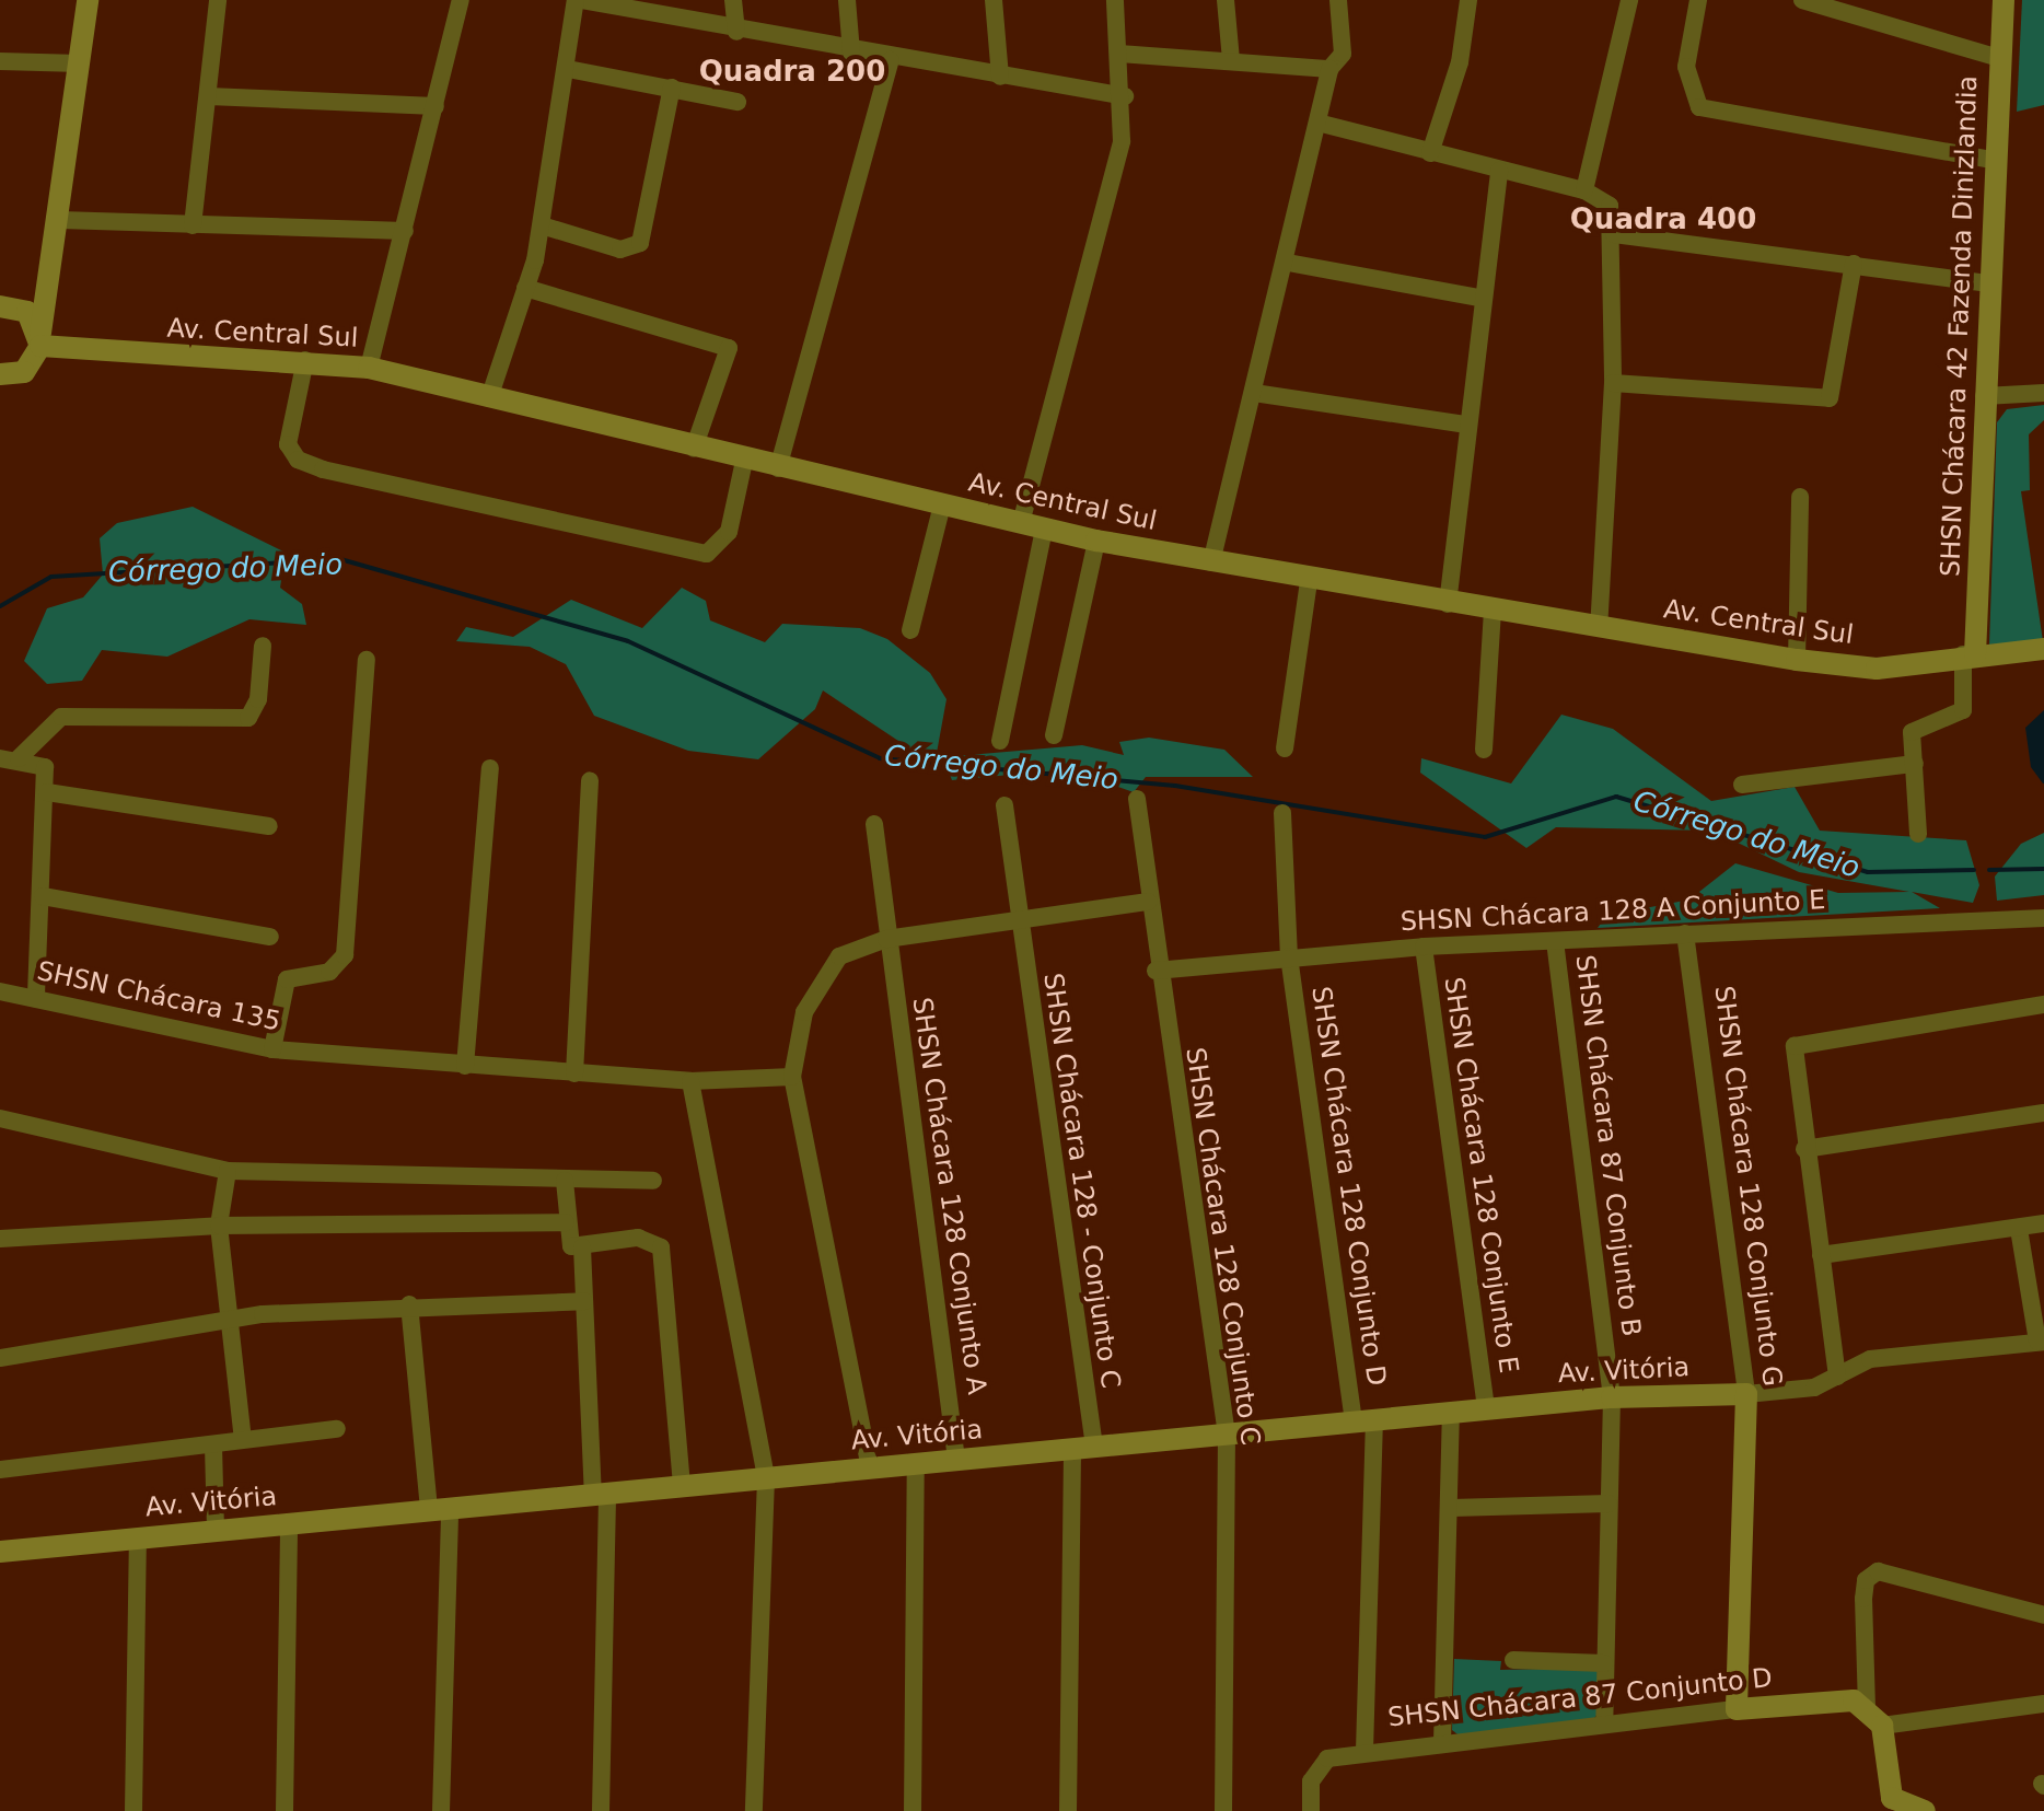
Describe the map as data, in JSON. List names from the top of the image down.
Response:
{
  "streets": {
    "street": [
      "SHSN Chácara 42 Fazenda Dinizlandia",
      "Av. Central Sul",
      "SHSN Chácara 128 A Conjunto E",
      "SHSN Chácara 135",
      "SHSN Chácara 87 Conjunto B",
      "SHSN Chácara 128 Conjunto E",
      "SHSN Chácara 128 - Conjunto C",
      "SHSN Chácara 128 Conjunto D",
      "SHSN Chácara 128 Conjunto G",
      "SHSN Chácara 128 Conjunto A",
      "SHSN Chácara 128 Conjunto C",
      "Av. Vitória",
      "SHSN Chácara 87 Conjunto D"
    ]
  },
  "crossings": [
    ["SHSN Chácara 42 Fazenda Dinizlandia", "Av. Central Sul"],
    ["SHSN Chácara 128 A Conjunto E", "SHSN Chácara 87 Conjunto B"],
    ["SHSN Chácara 128 A Conjunto E", "SHSN Chácara 128 Conjunto E"],
    ["SHSN Chácara 128 A Conjunto E", "SHSN Chácara 128 Conjunto D"],
    ["SHSN Chácara 128 A Conjunto E", "SHSN Chácara 128 Conjunto G"],
    ["SHSN Chácara 128 A Conjunto E", "SHSN Chácara 128 Conjunto C"],
    ["SHSN Chácara 87 Conjunto B", "Av. Vitória"],
    ["SHSN Chácara 87 Conjunto B", "SHSN Chácara 87 Conjunto D"],
    ["SHSN Chácara 128 Conjunto E", "Av. Vitória"],
    ["SHSN Chácara 128 - Conjunto C", "Av. Vitória"],
    ["SHSN Chácara 128 Conjunto D", "Av. Vitória"],
    ["SHSN Chácara 128 Conjunto D", "SHSN Chácara 87 Conjunto D"],
    ["SHSN Chácara 128 Conjunto G", "Av. Vitória"],
    ["SHSN Chácara 128 Conjunto G", "SHSN Chácara 87 Conjunto D"],
    ["SHSN Chácara 128 Conjunto A", "Av. Vitória"],
    ["SHSN Chácara 128 Conjunto C", "Av. Vitória"]
  ],
  "districts": ["Quadra 200", "Quadra 400"],
  "water": ["Córrego do Meio"]
}
